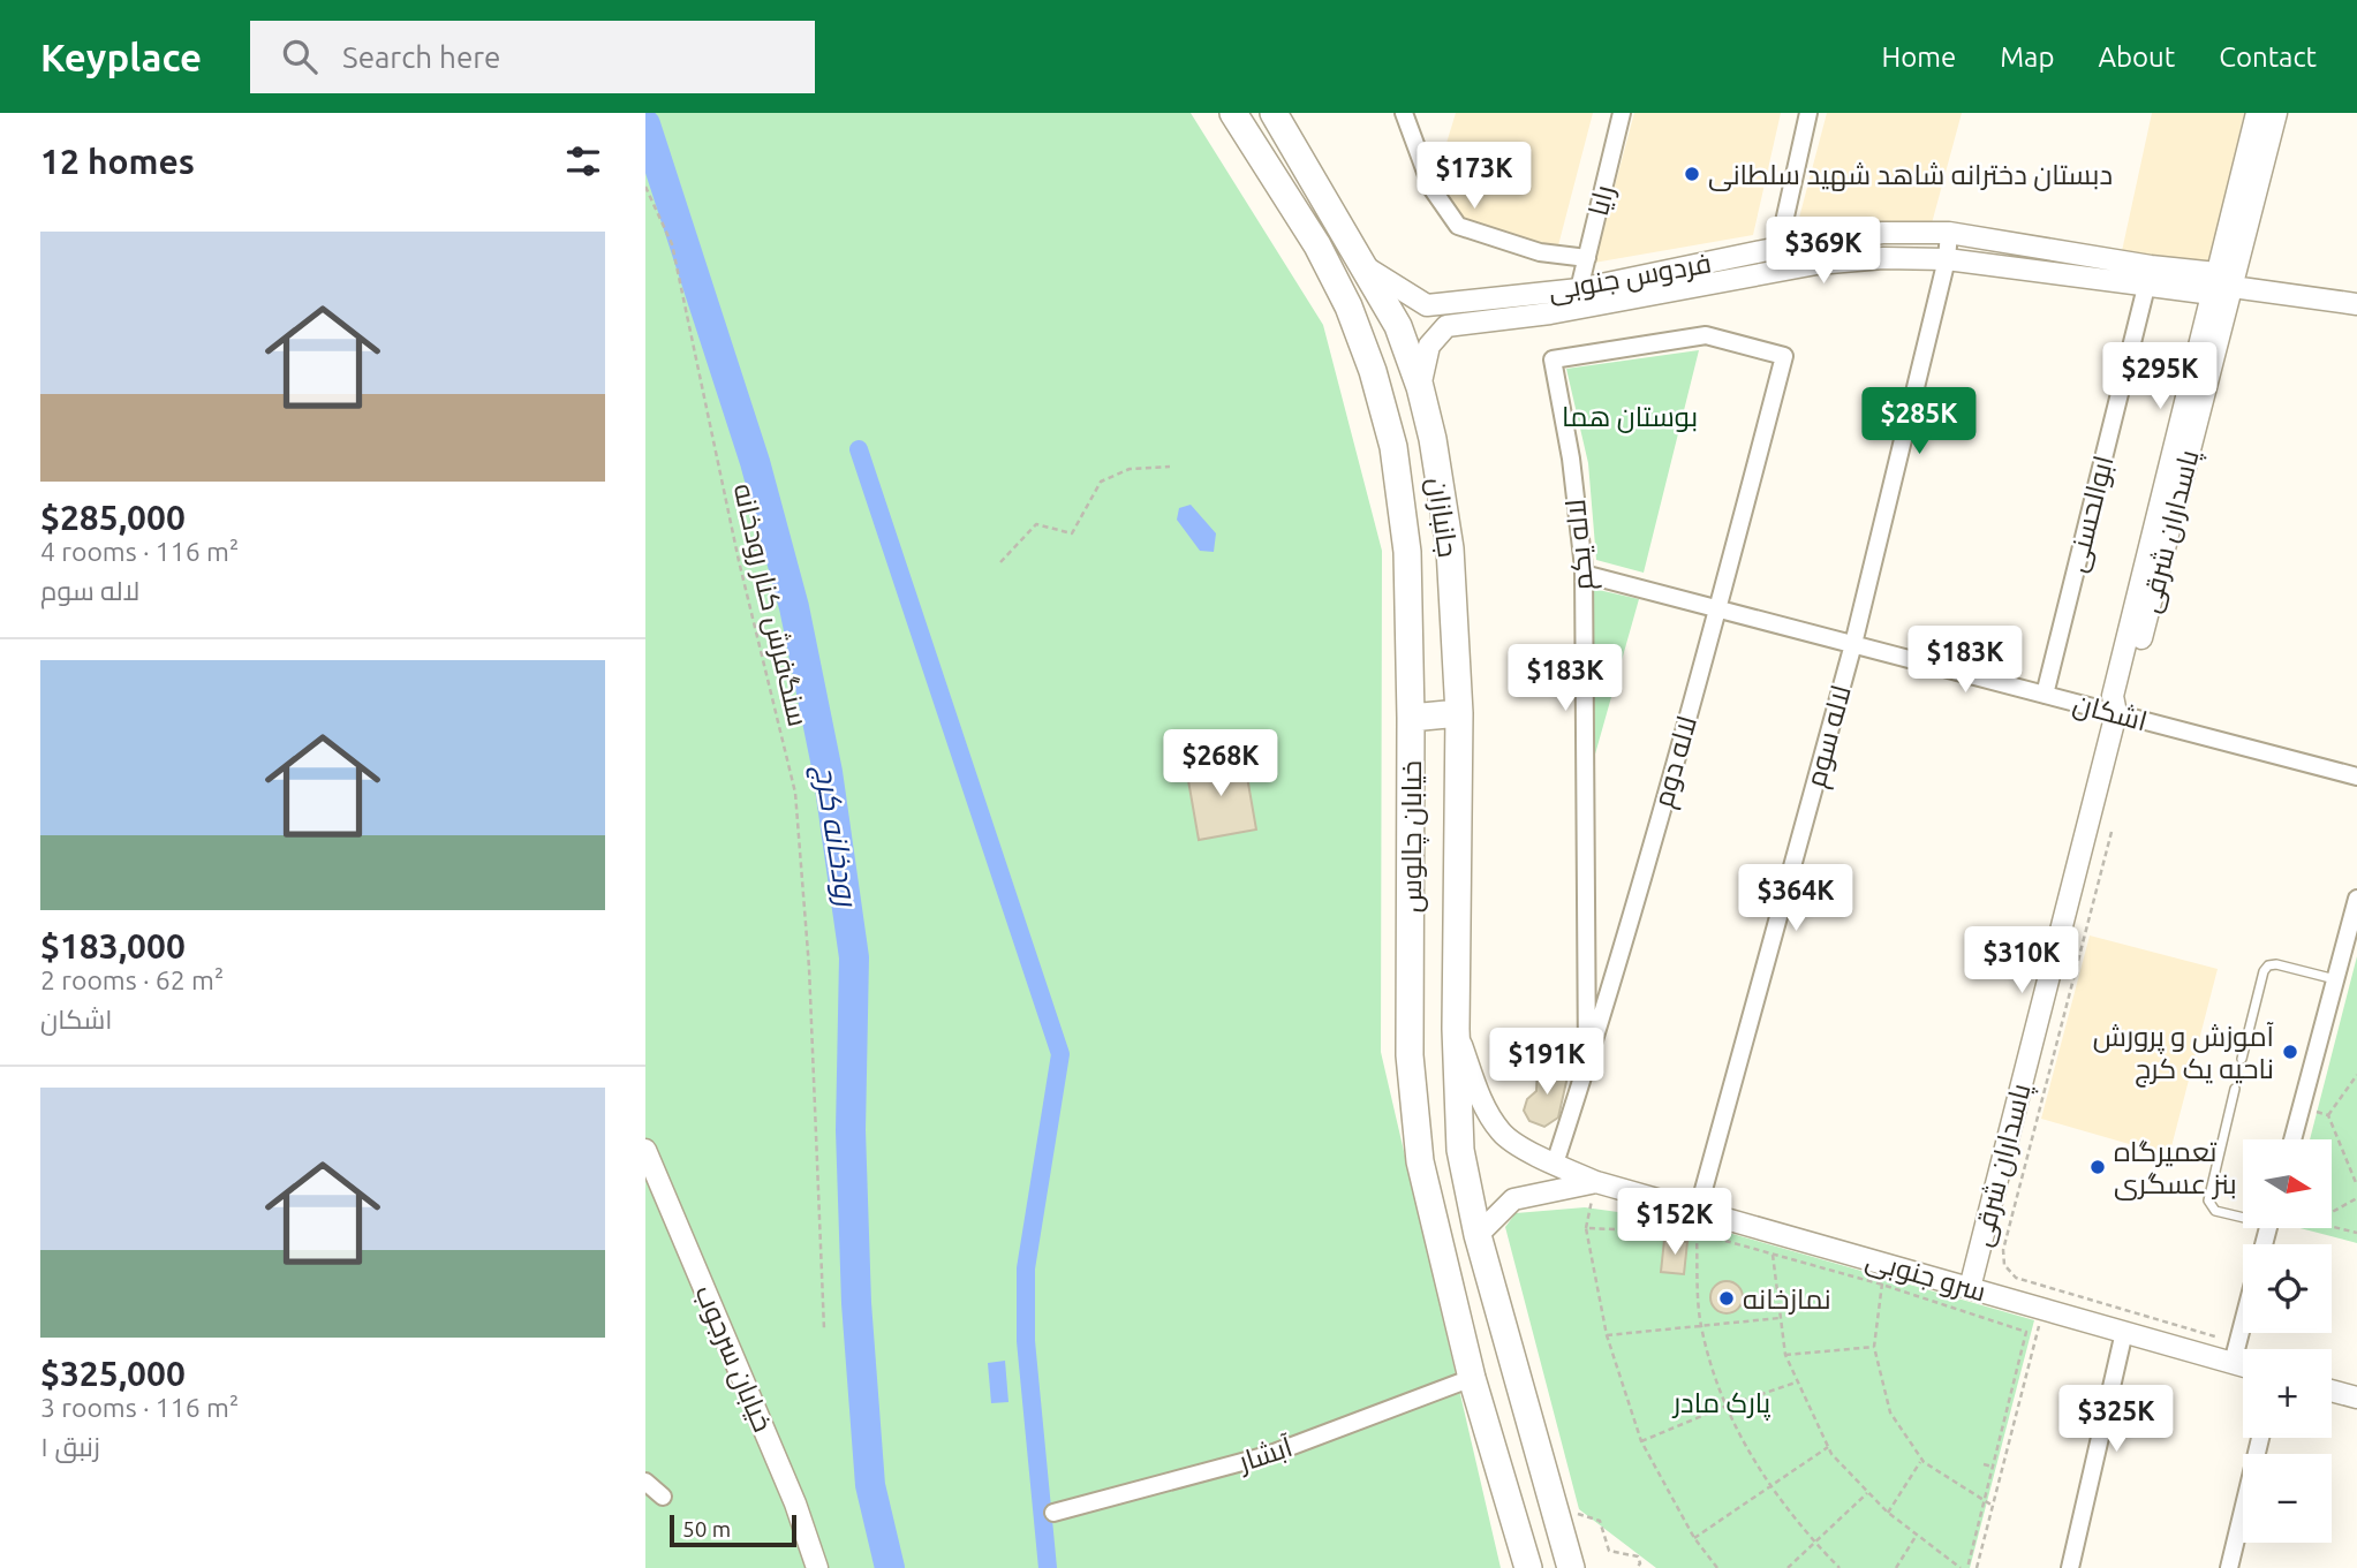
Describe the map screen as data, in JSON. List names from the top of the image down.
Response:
{
  "streets": {
    "highway": ["جانبازان", "خیابان چالوس"],
    "street": [
      "رایا",
      "فردوس جنوبی",
      "ابوالحسنی",
      "پاسداران شرقی",
      "لاله یکم",
      "اشکان",
      "لاله سوم",
      "لاله دوم",
      "سرو جنوبی",
      "خیابان سرجوب",
      "آبشار"
    ],
    "path": ["سنگ‌فرش کنار رودخانه"]
  },
  "crossings": [
    ["رایا", "فردوس جنوبی"],
    ["فردوس جنوبی", "ابوالحسنی"],
    ["فردوس جنوبی", "جانبازان"],
    ["فردوس جنوبی", "پاسداران شرقی"],
    ["فردوس جنوبی", "لاله سوم"],
    ["ابوالحسنی", "اشکان"],
    ["جانبازان", "سرو جنوبی"],
    ["پاسداران شرقی", "اشکان"],
    ["پاسداران شرقی", "سرو جنوبی"],
    ["لاله یکم", "اشکان"],
    ["لاله یکم", "لاله دوم"],
    ["اشکان", "لاله سوم"],
    ["اشکان", "لاله دوم"],
    ["لاله سوم", "سرو جنوبی"],
    ["لاله دوم", "سرو جنوبی"],
    ["خیابان چالوس", "آبشار"]
  ],
  "water": ["رودخانه کرج"],
  "parks": ["بوستان هما", "پارک مادر"],
  "places": [
    "دبستان دخترانه شاهد شهید سلطانی",
    "آموزش و پرورش ناحیه یک کرج",
    "تعمیرگاه بنز عسگری",
    "نمازخانه"
  ],
  "scale_bar": "50 m",
  "north": "right",
  "page": {
    "header": "Keyplace",
    "search": "Search here",
    "nav": [
      "Home",
      "Map",
      "About",
      "Contact"
    ],
    "heading": "12 homes",
    "price": [
      "$173K",
      "$369K",
      "$295K",
      "$285K",
      "$183K",
      "$183K",
      "$268K",
      "$364K",
      "$310K",
      "$191K",
      "$152K",
      "$325K"
    ],
    "list": [
      {
        "name": "$285,000",
        "note": "4 rooms · 116 m² · لاله سوم"
      },
      {
        "name": "$183,000",
        "note": "2 rooms · 62 m² · اشکان"
      },
      {
        "name": "$325,000",
        "note": "3 rooms · 116 m² · زنبق ۱"
      }
    ],
    "map_buttons": ["+", "−"],
    "scale": "50 m"
  }
}
